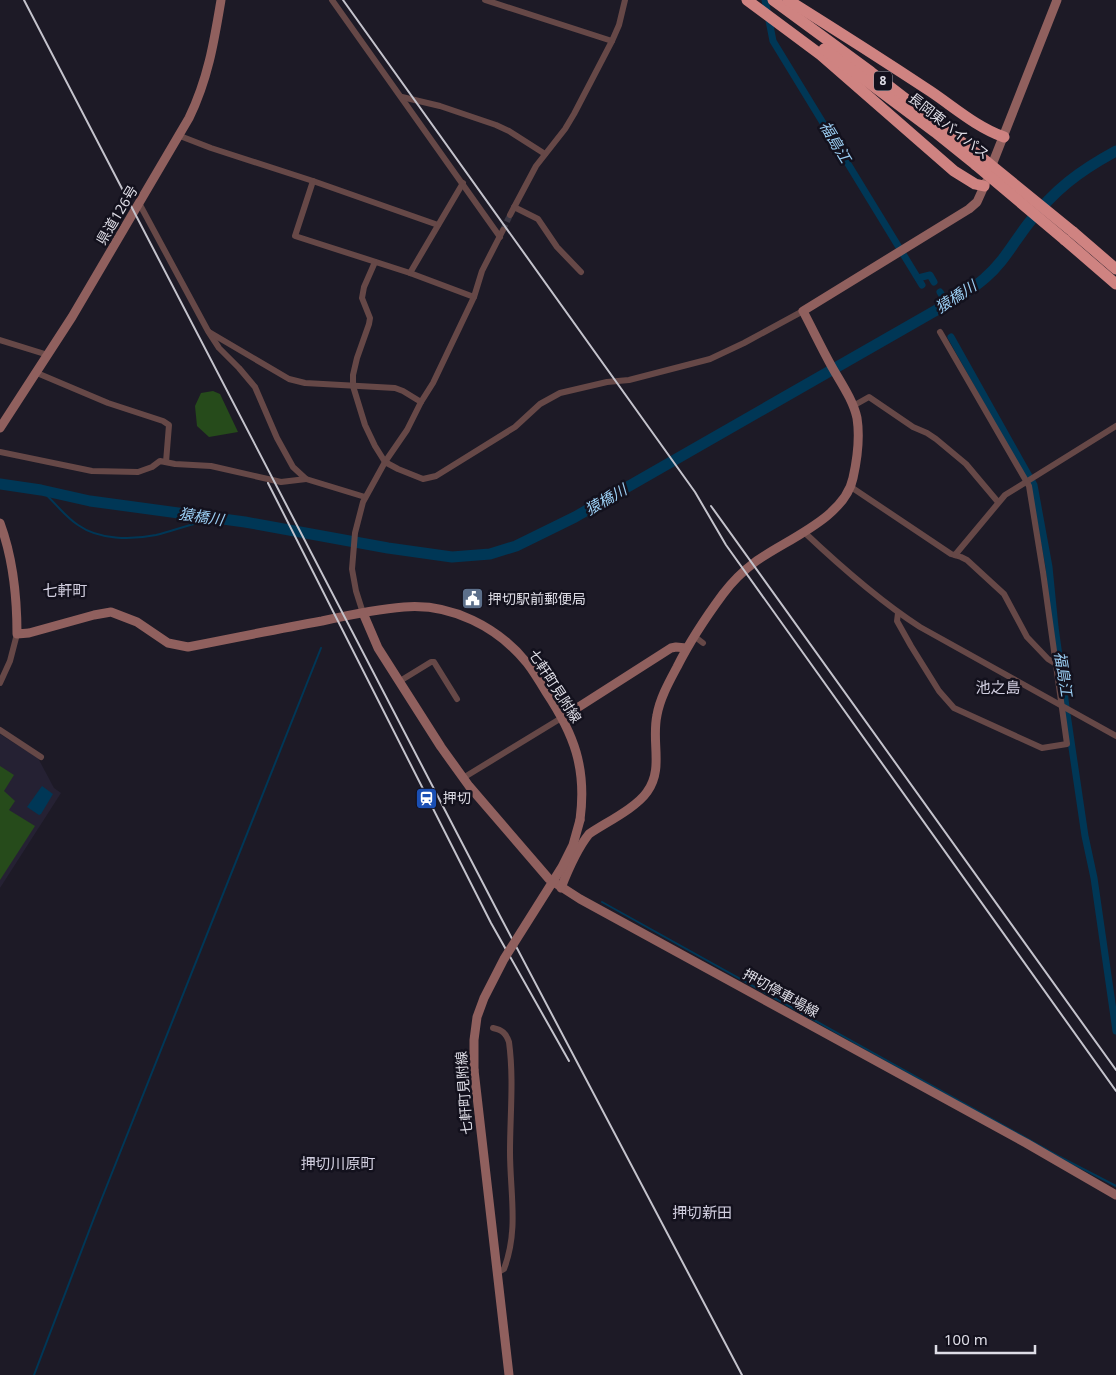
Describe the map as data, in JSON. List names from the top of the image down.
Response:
{
  "streets": {
    "highway": ["8", "長岡東バイパス"],
    "main road": ["県道126号", "七軒町見附線", "押切停車場線"]
  },
  "crossings": [
    ["七軒町見附線", "押切停車場線"]
  ],
  "districts": [
    "七軒町",
    "池之島",
    "押切川原町",
    "押切新田"
  ],
  "water": ["福島江", "猿橋川"],
  "places": {
    "public building": ["押切駅前郵便局"],
    "station": ["押切"]
  },
  "scale_bar": "100 m"
}
